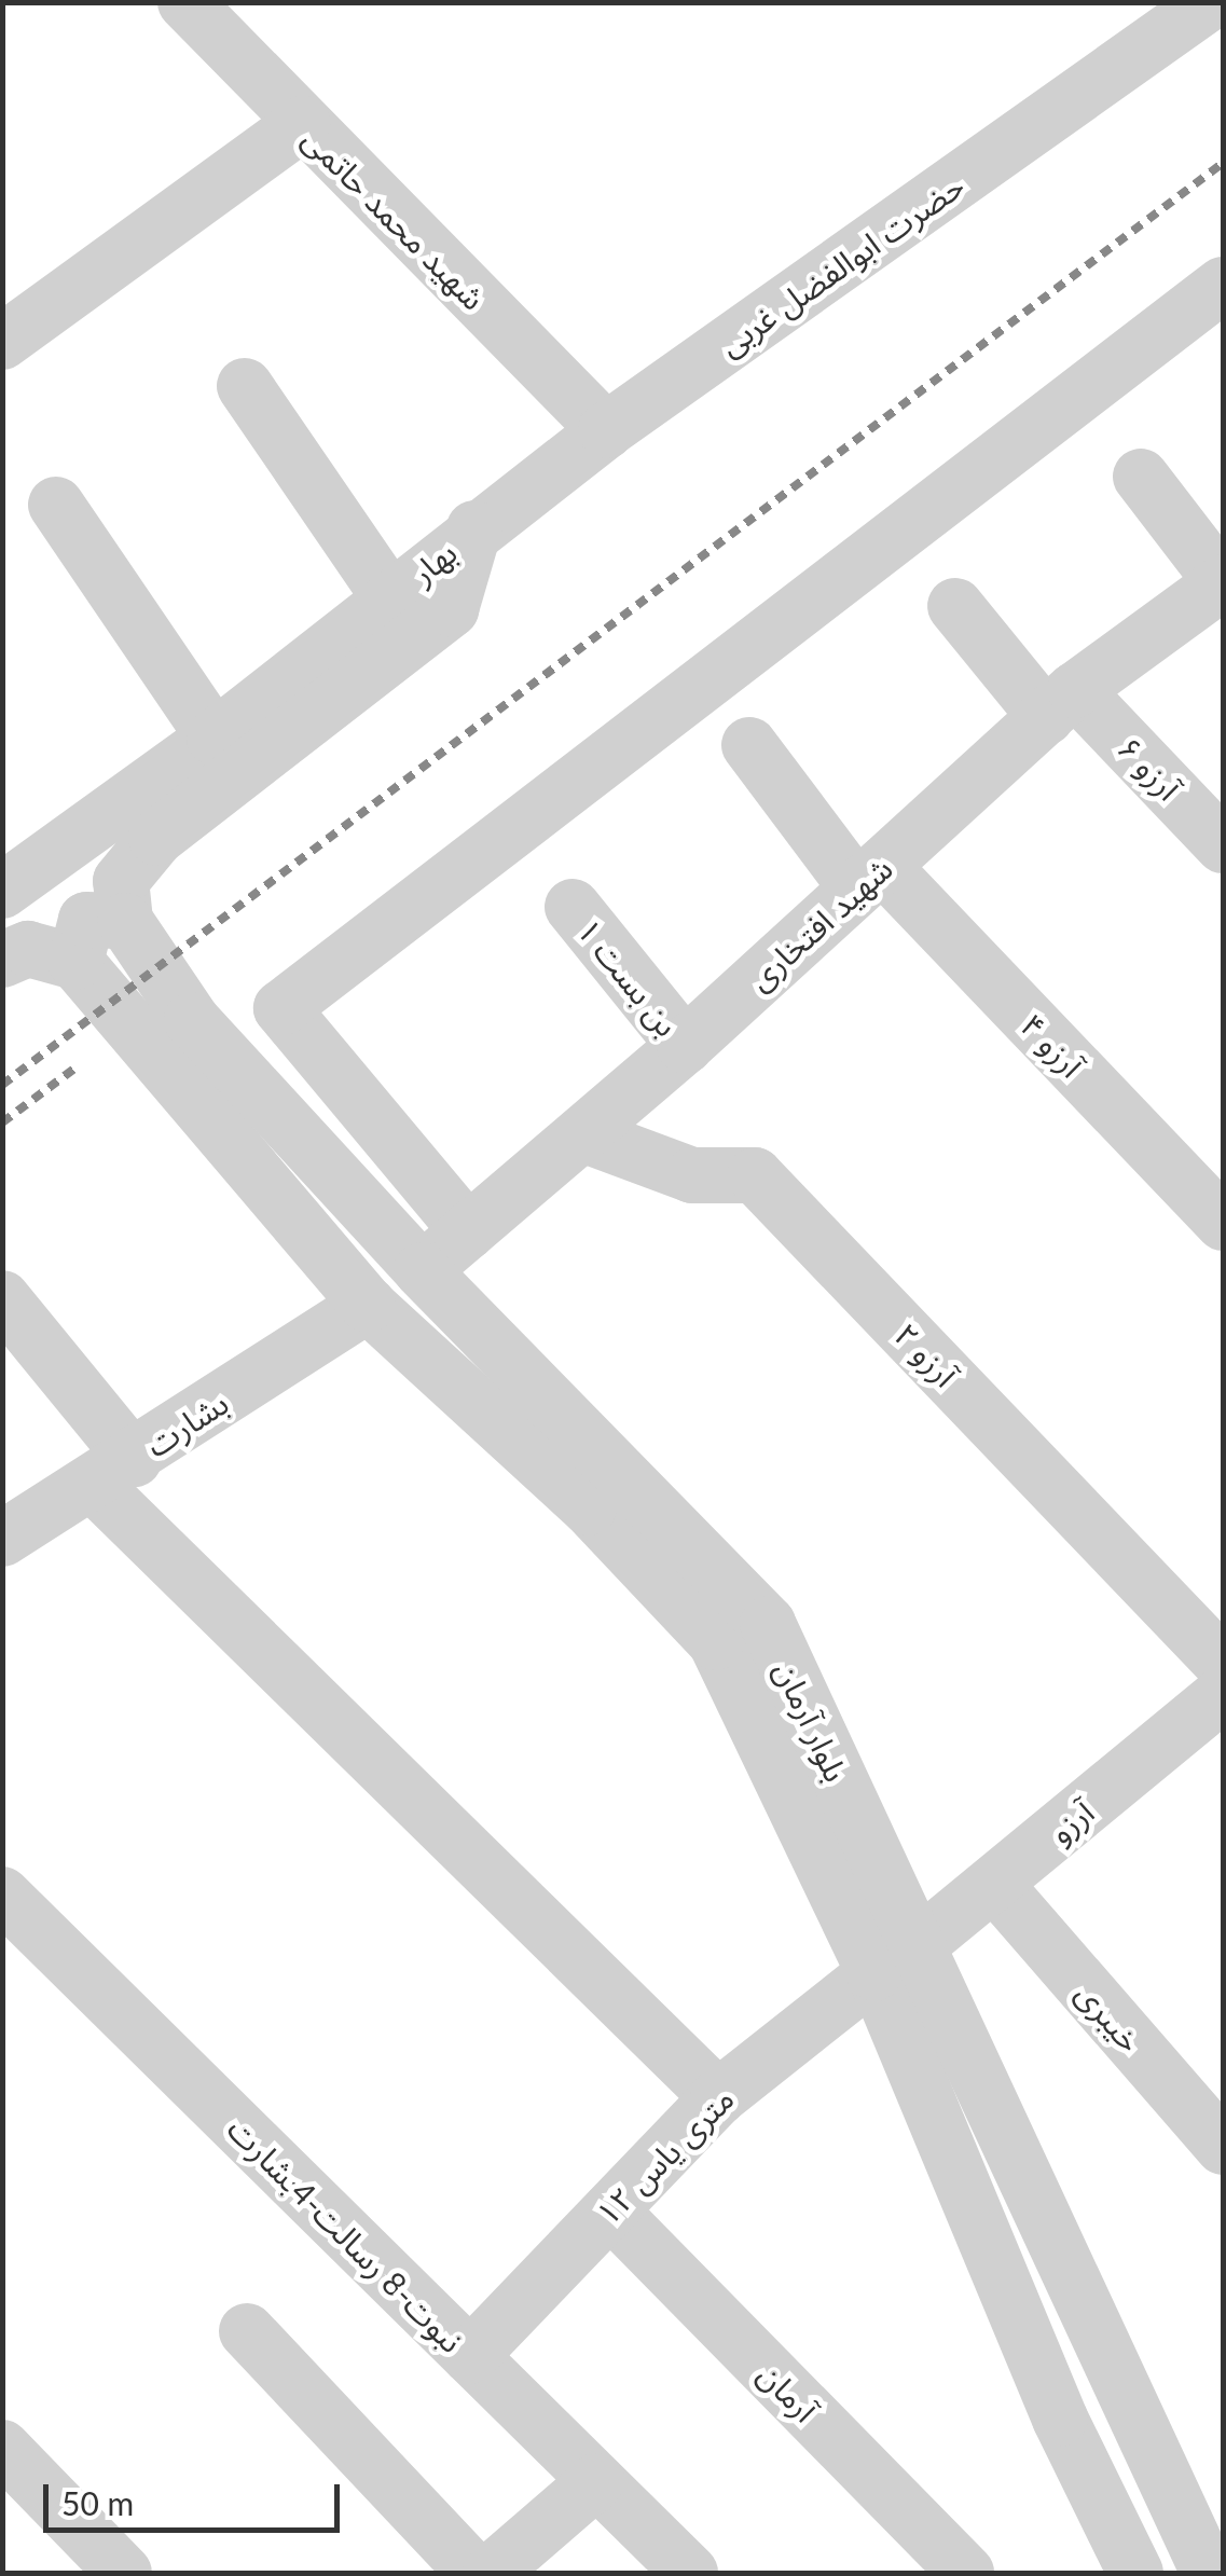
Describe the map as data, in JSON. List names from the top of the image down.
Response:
{
  "streets": {
    "street": [
      "شهید محمد حاتمی",
      "حضرت ابوالفضل غربی",
      "بهار",
      "آرزو ۶",
      "شهید افتخاری",
      "بن بست ۱",
      "آرزو ۴",
      "آرزو ۲",
      "بشارت",
      "بلوار آرمان",
      "آرزو",
      "خیبری",
      "۱۲ متری یاس",
      "نبوت-8 رسالت-4بشارت",
      "آرمان"
    ]
  },
  "crossings": [
    ["شهید محمد حاتمی", "حضرت ابوالفضل غربی"],
    ["حضرت ابوالفضل غربی", "بهار"],
    ["آرزو ۶", "شهید افتخاری"],
    ["شهید افتخاری", "بن بست ۱"],
    ["شهید افتخاری", "آرزو ۴"],
    ["شهید افتخاری", "آرزو ۲"],
    ["شهید افتخاری", "بلوار آرمان"],
    ["آرزو ۲", "آرزو"],
    ["بشارت", "بلوار آرمان"],
    ["بلوار آرمان", "آرزو"],
    ["بلوار آرمان", "۱۲ متری یاس"],
    ["آرزو", "خیبری"],
    ["آرزو", "۱۲ متری یاس"],
    ["۱۲ متری یاس", "نبوت-8 رسالت-4بشارت"],
    ["۱۲ متری یاس", "آرمان"]
  ],
  "scale_bar": "50 m"
}
